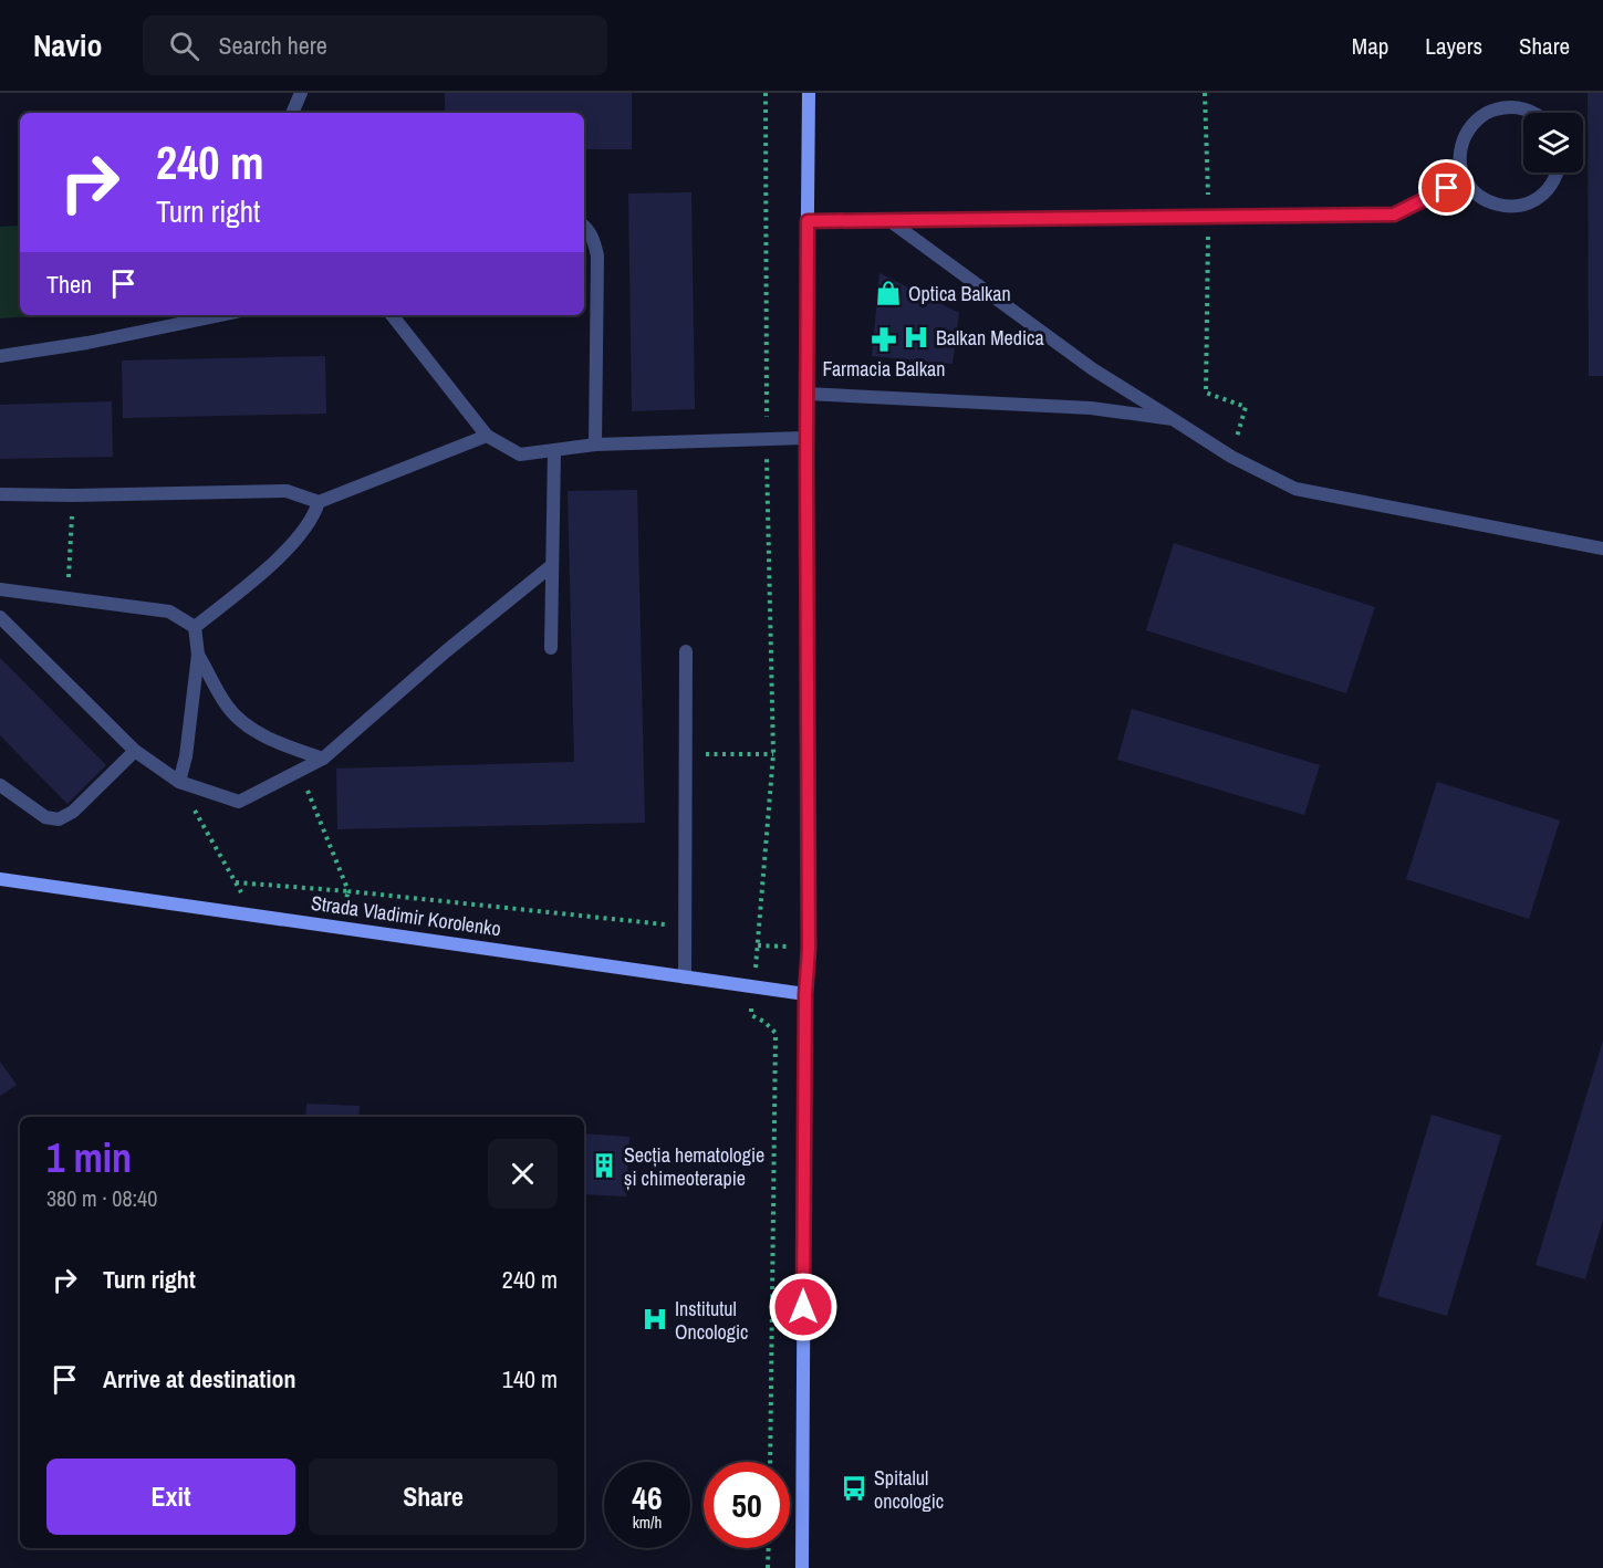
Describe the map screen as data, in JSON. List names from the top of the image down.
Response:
{
  "streets": {
    "main road": ["Strada Vladimir Korolenko"]
  },
  "places": {
    "shop": ["Optica Balkan"],
    "hospital": ["Balkan Medica", "Institutul Oncologic"],
    "pharmacy": ["Farmacia Balkan"],
    "building": ["Secția hematologie și chimeoterapie"],
    "bus stop": ["Spitalul oncologic"]
  },
  "page": {
    "header": "Navio",
    "search": "Search here",
    "nav": ["Map", "Layers", "Share"],
    "turn": ["240 m", "Turn right"],
    "then": "Then",
    "heading": ["1 min", "380 m · 08:40"],
    "list": [
      {
        "name": "Turn right",
        "value": "240 m"
      },
      {
        "name": "Arrive at destination",
        "value": "140 m"
      }
    ],
    "buttons": ["Exit", "Share"],
    "speed": "46 km/h",
    "limit": "50"
  }
}
